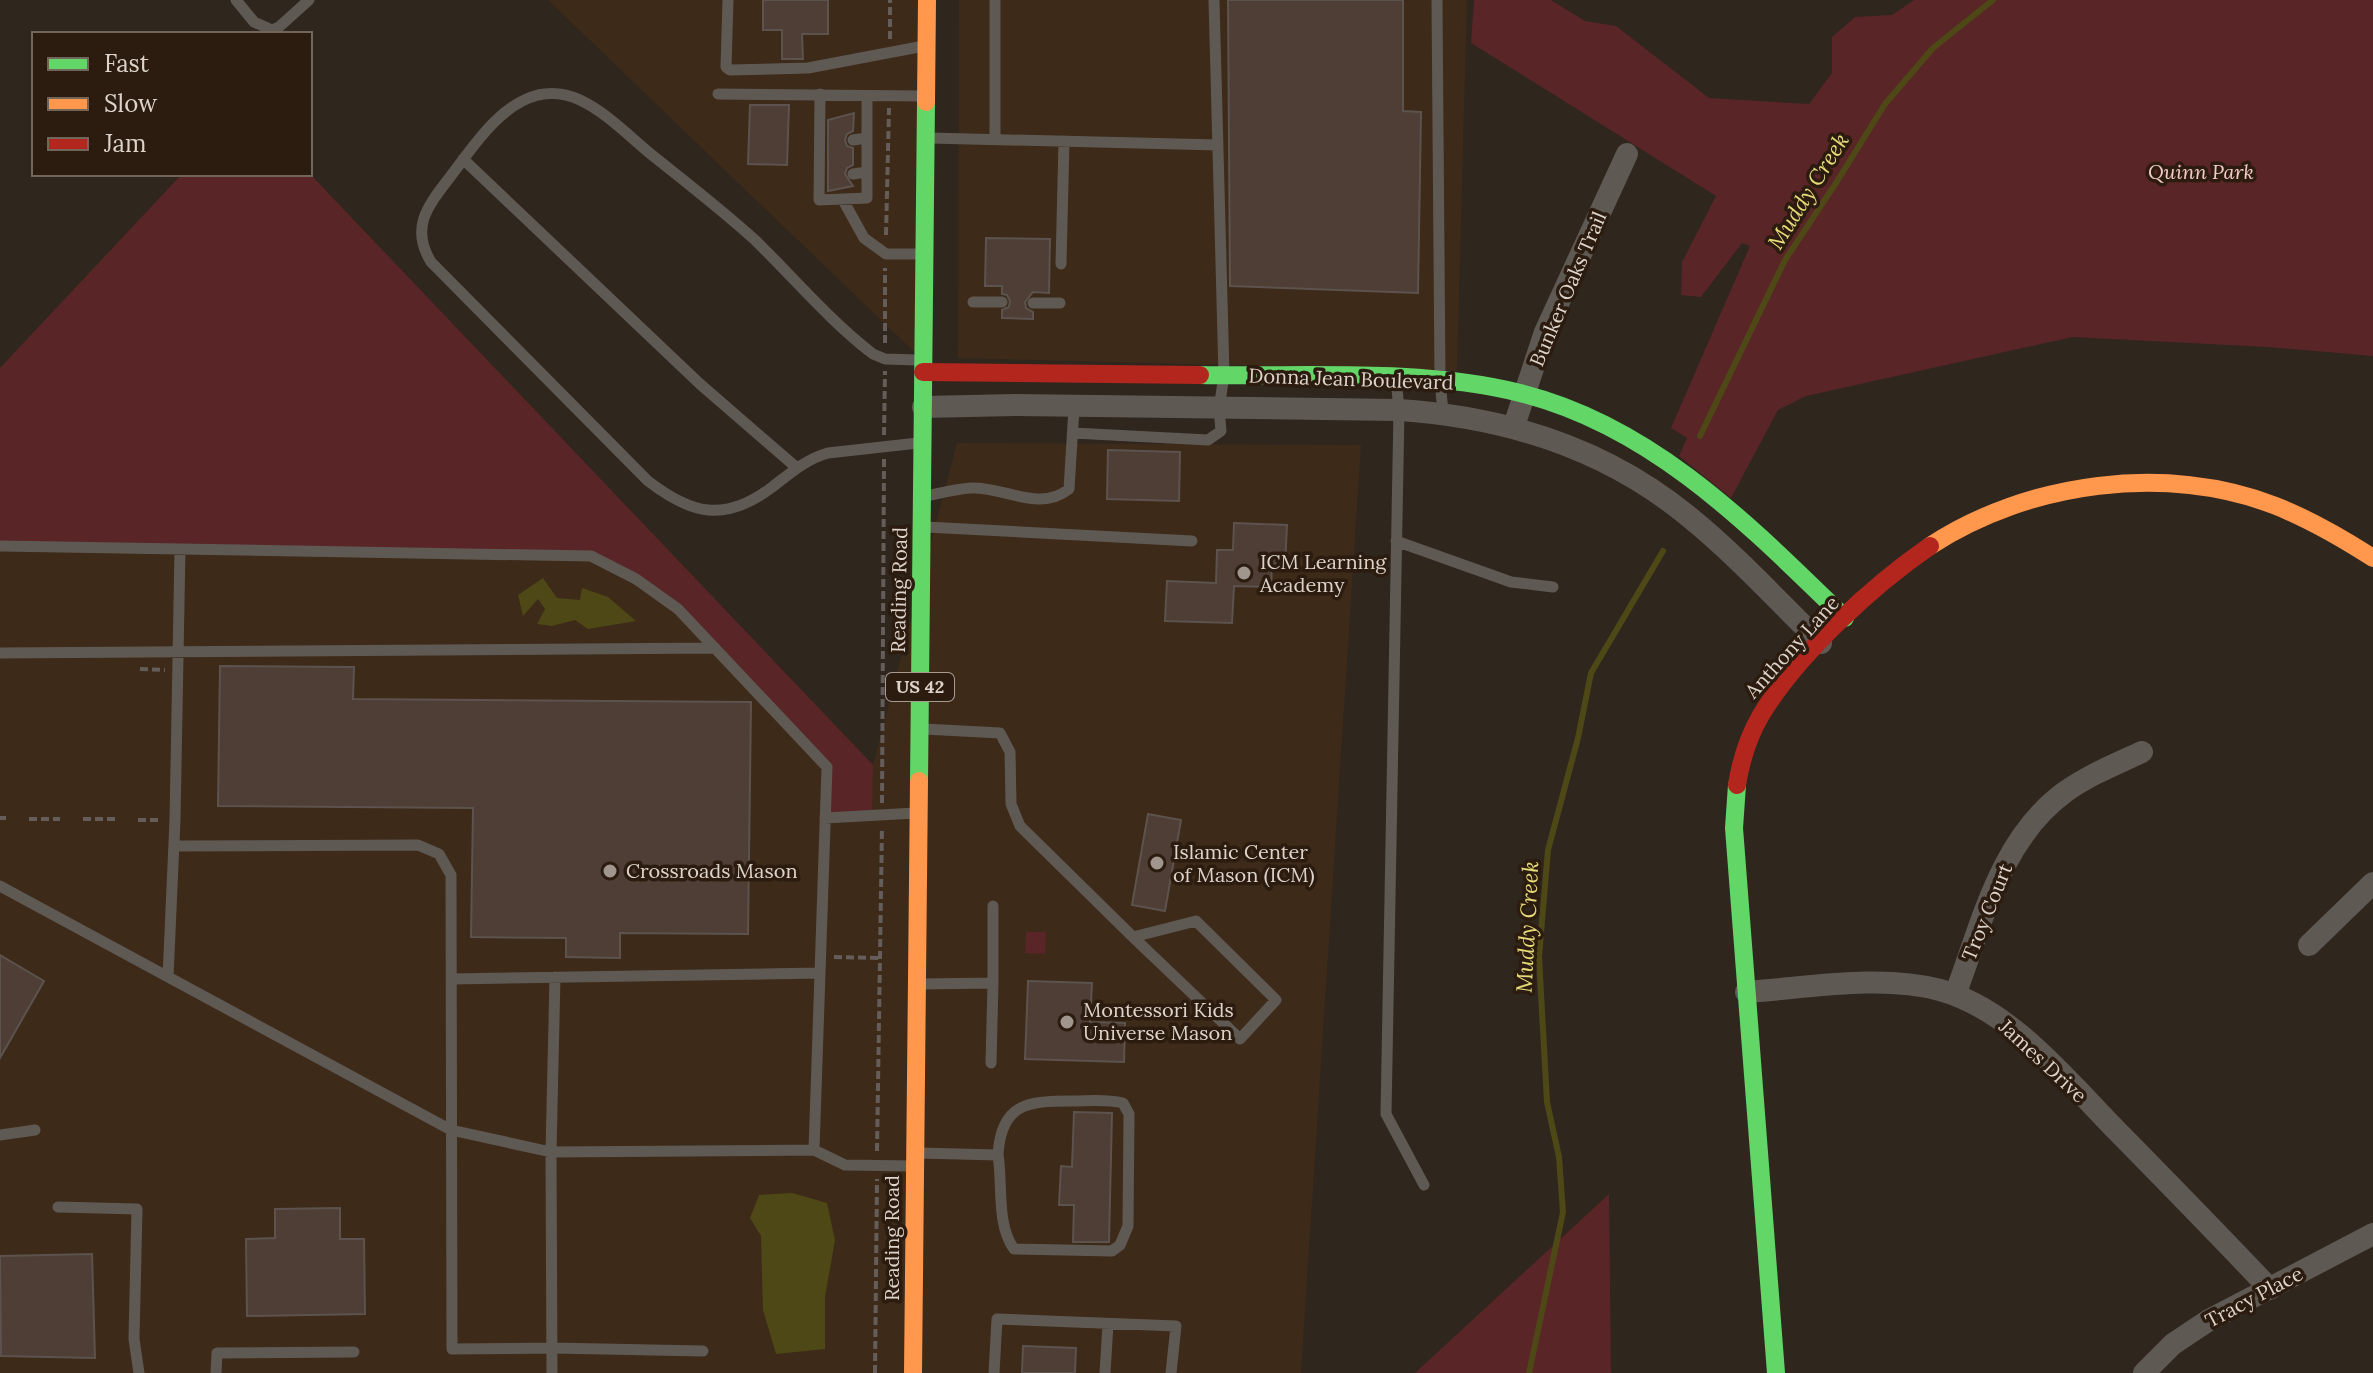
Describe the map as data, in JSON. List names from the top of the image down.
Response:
{
  "streets": {
    "street": [
      "Bunker Oaks Trail",
      "Donna Jean Boulevard",
      "Reading Road",
      "Anthony Lane",
      "US 42",
      "Troy Court",
      "James Drive",
      "Tracy Place"
    ]
  },
  "crossings": [
    ["Bunker Oaks Trail", "Donna Jean Boulevard"],
    ["Donna Jean Boulevard", "Reading Road"],
    ["Donna Jean Boulevard", "Anthony Lane"],
    ["Anthony Lane", "James Drive"],
    ["Troy Court", "James Drive"],
    ["James Drive", "Tracy Place"]
  ],
  "water": ["Muddy Creek"],
  "parks": ["Quinn Park"],
  "places": [
    "ICM Learning Academy",
    "Islamic Center of Mason (ICM)",
    "Crossroads Mason",
    "Montessori Kids Universe Mason"
  ],
  "legend": ["Fast", "Slow", "Jam"]
}
